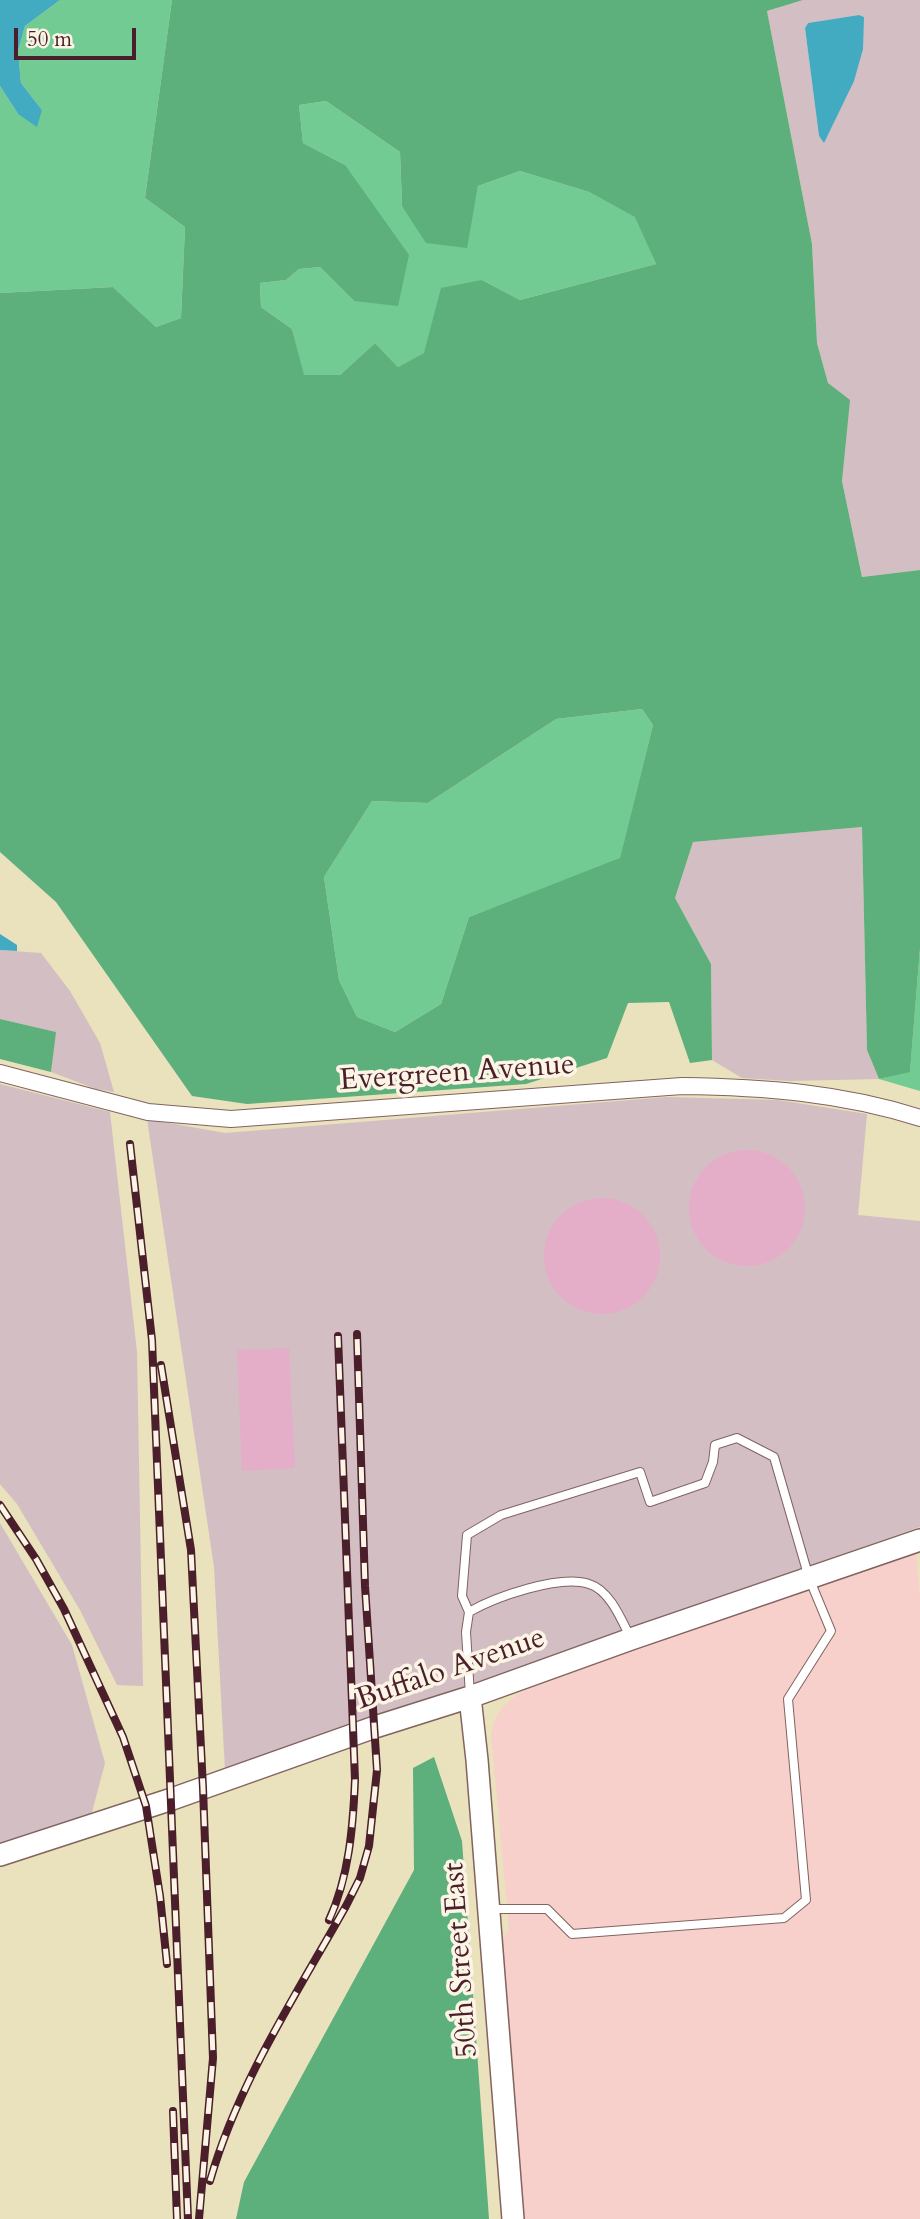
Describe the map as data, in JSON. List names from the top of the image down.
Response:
{
  "streets": {
    "street": ["Evergreen Avenue", "Buffalo Avenue", "50th Street East"]
  },
  "crossings": [
    ["Buffalo Avenue", "50th Street East"]
  ],
  "scale_bar": "50 m"
}
